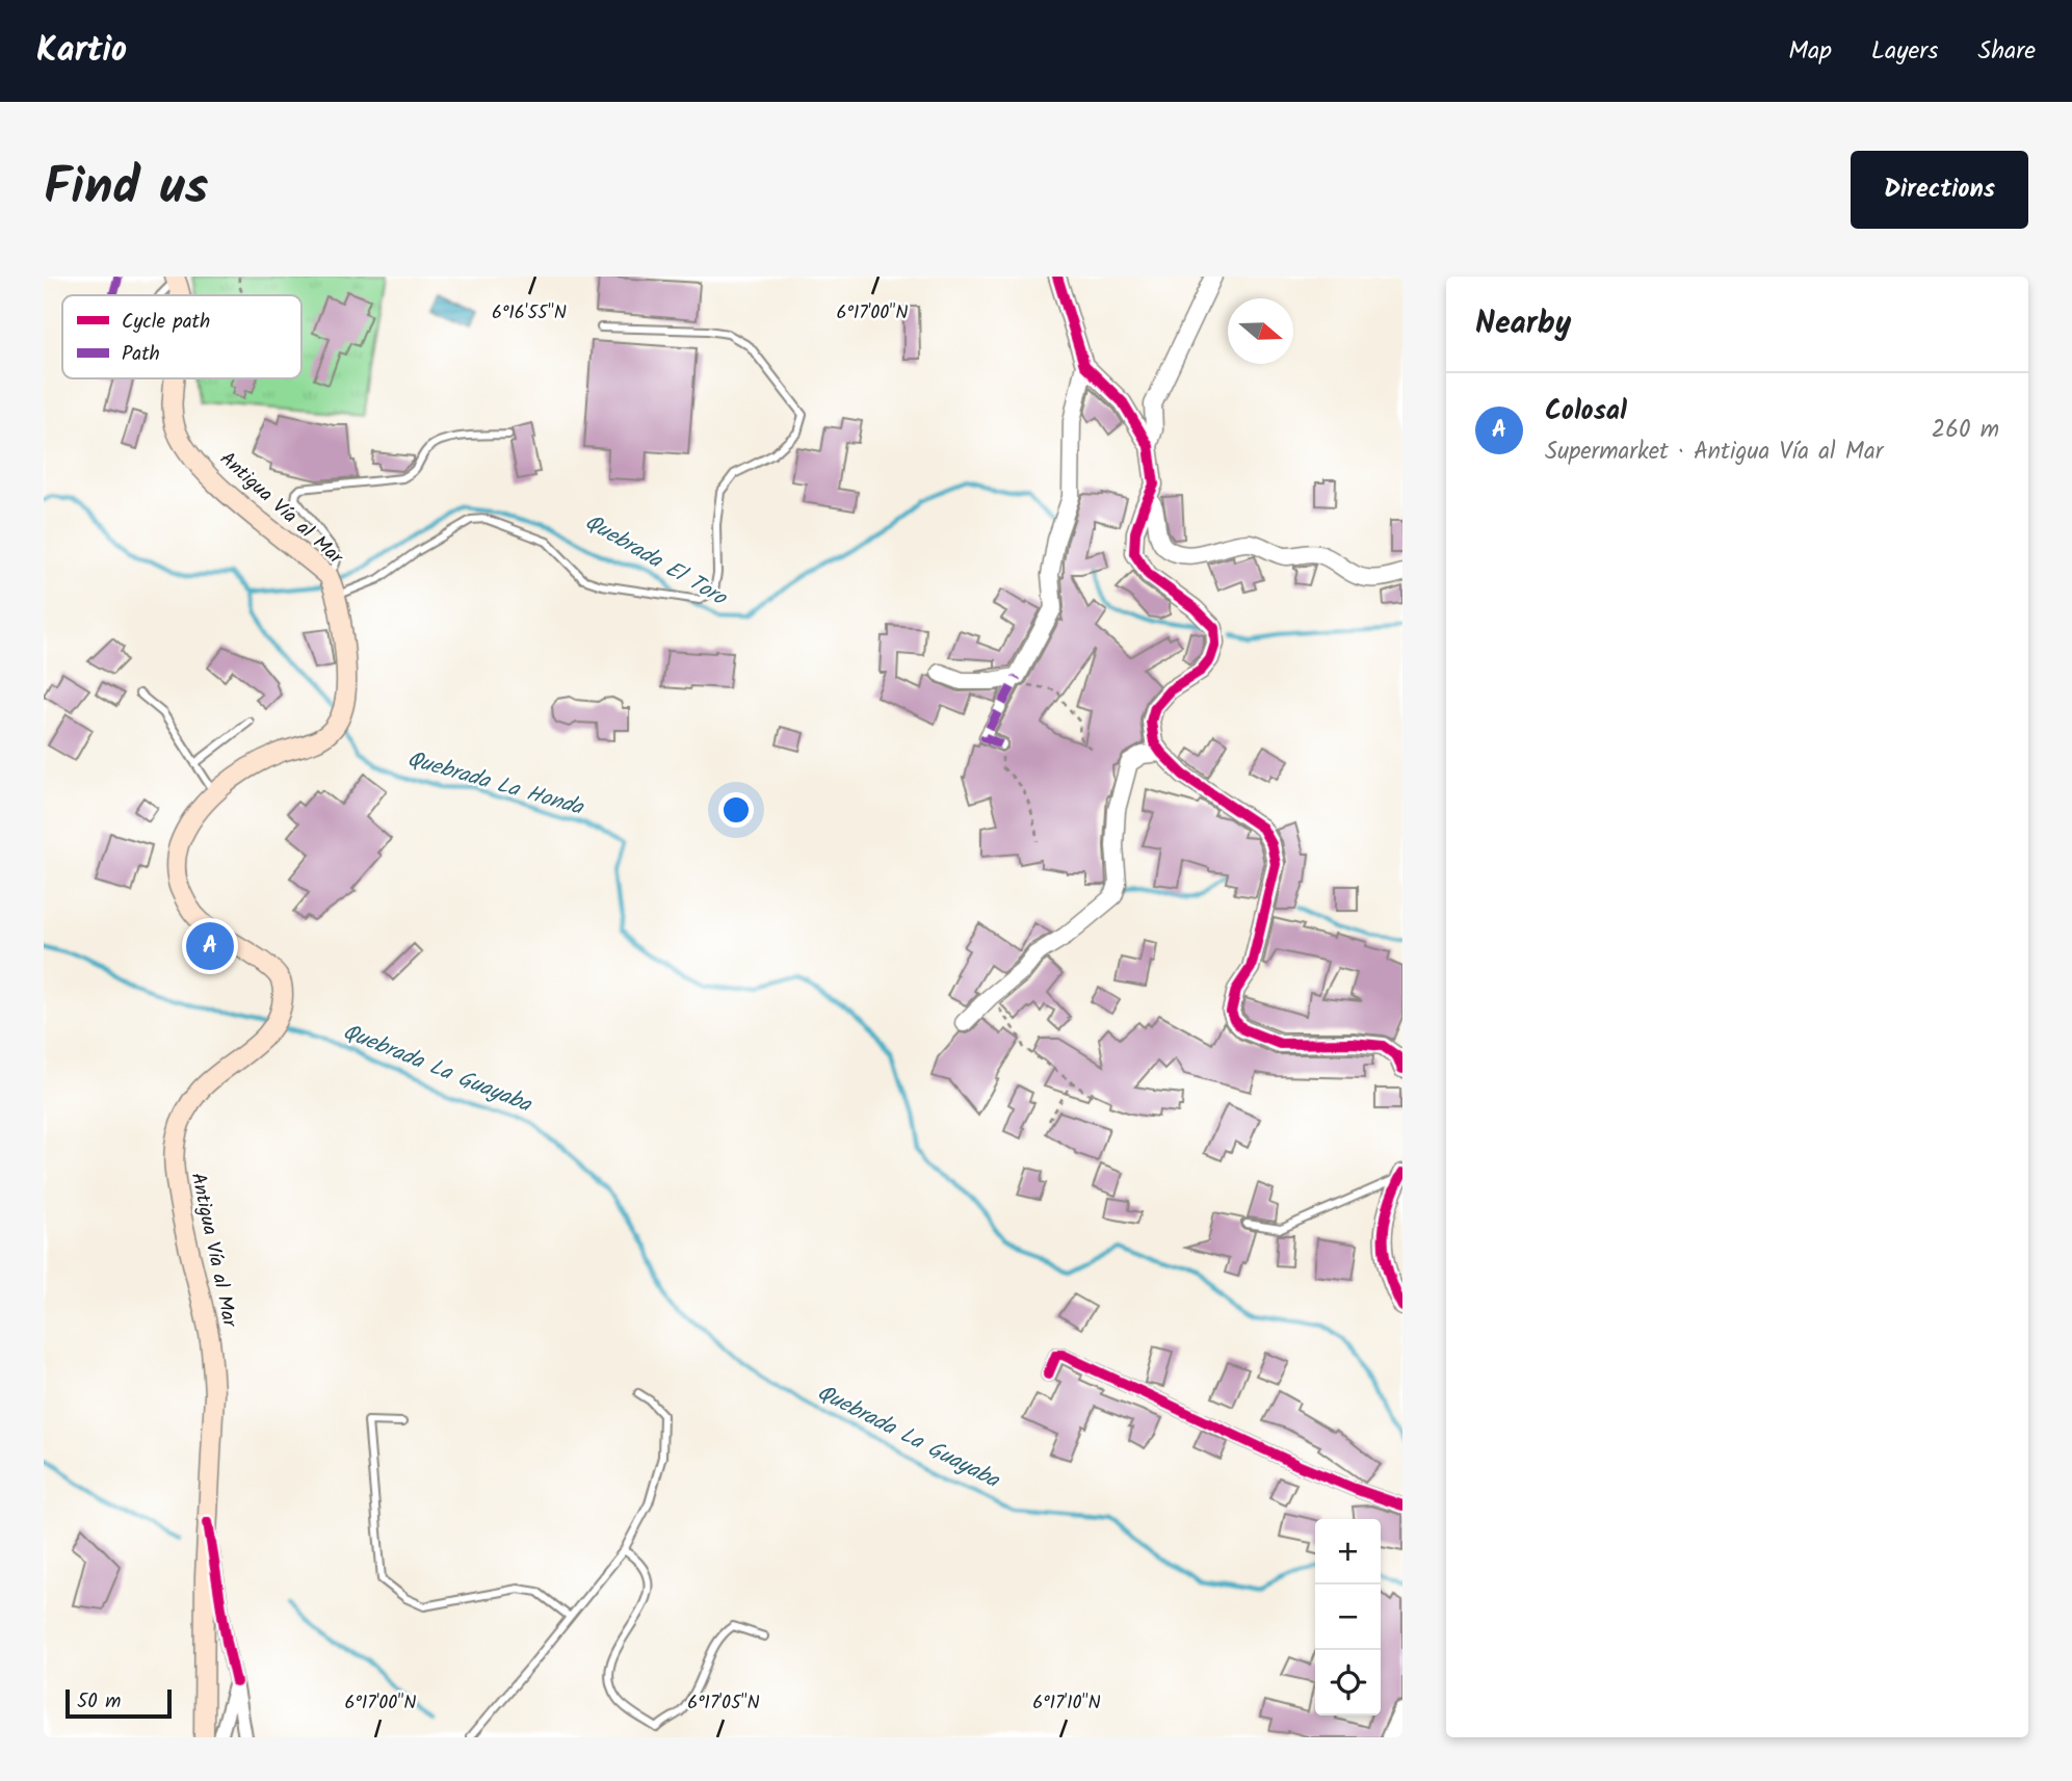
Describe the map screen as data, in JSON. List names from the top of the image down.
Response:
{
  "streets": {
    "main road": ["Antigua Vía al Mar"]
  },
  "water": ["Quebrada El Toro", "Quebrada La Honda", "Quebrada La Guayaba"],
  "legend": ["Cycle path", "Path"],
  "scale_bar": "50 m",
  "north": "right",
  "page": {
    "header": "Kartio",
    "nav": ["Map", "Layers", "Share"],
    "title": "Find us",
    "buttons": "Directions",
    "heading": "Nearby",
    "list": [
      {
        "mark": "A",
        "name": "Colosal",
        "note": "Supermarket · Antigua Vía al Mar",
        "value": "260 m"
      }
    ],
    "pins": "A",
    "map_buttons": ["+", "−"],
    "scale": "50 m"
  },
  "coordinates": [
    "6°16'55\"N",
    "6°17'00\"N",
    "6°17'05\"N",
    "6°17'10\"N"
  ]
}
